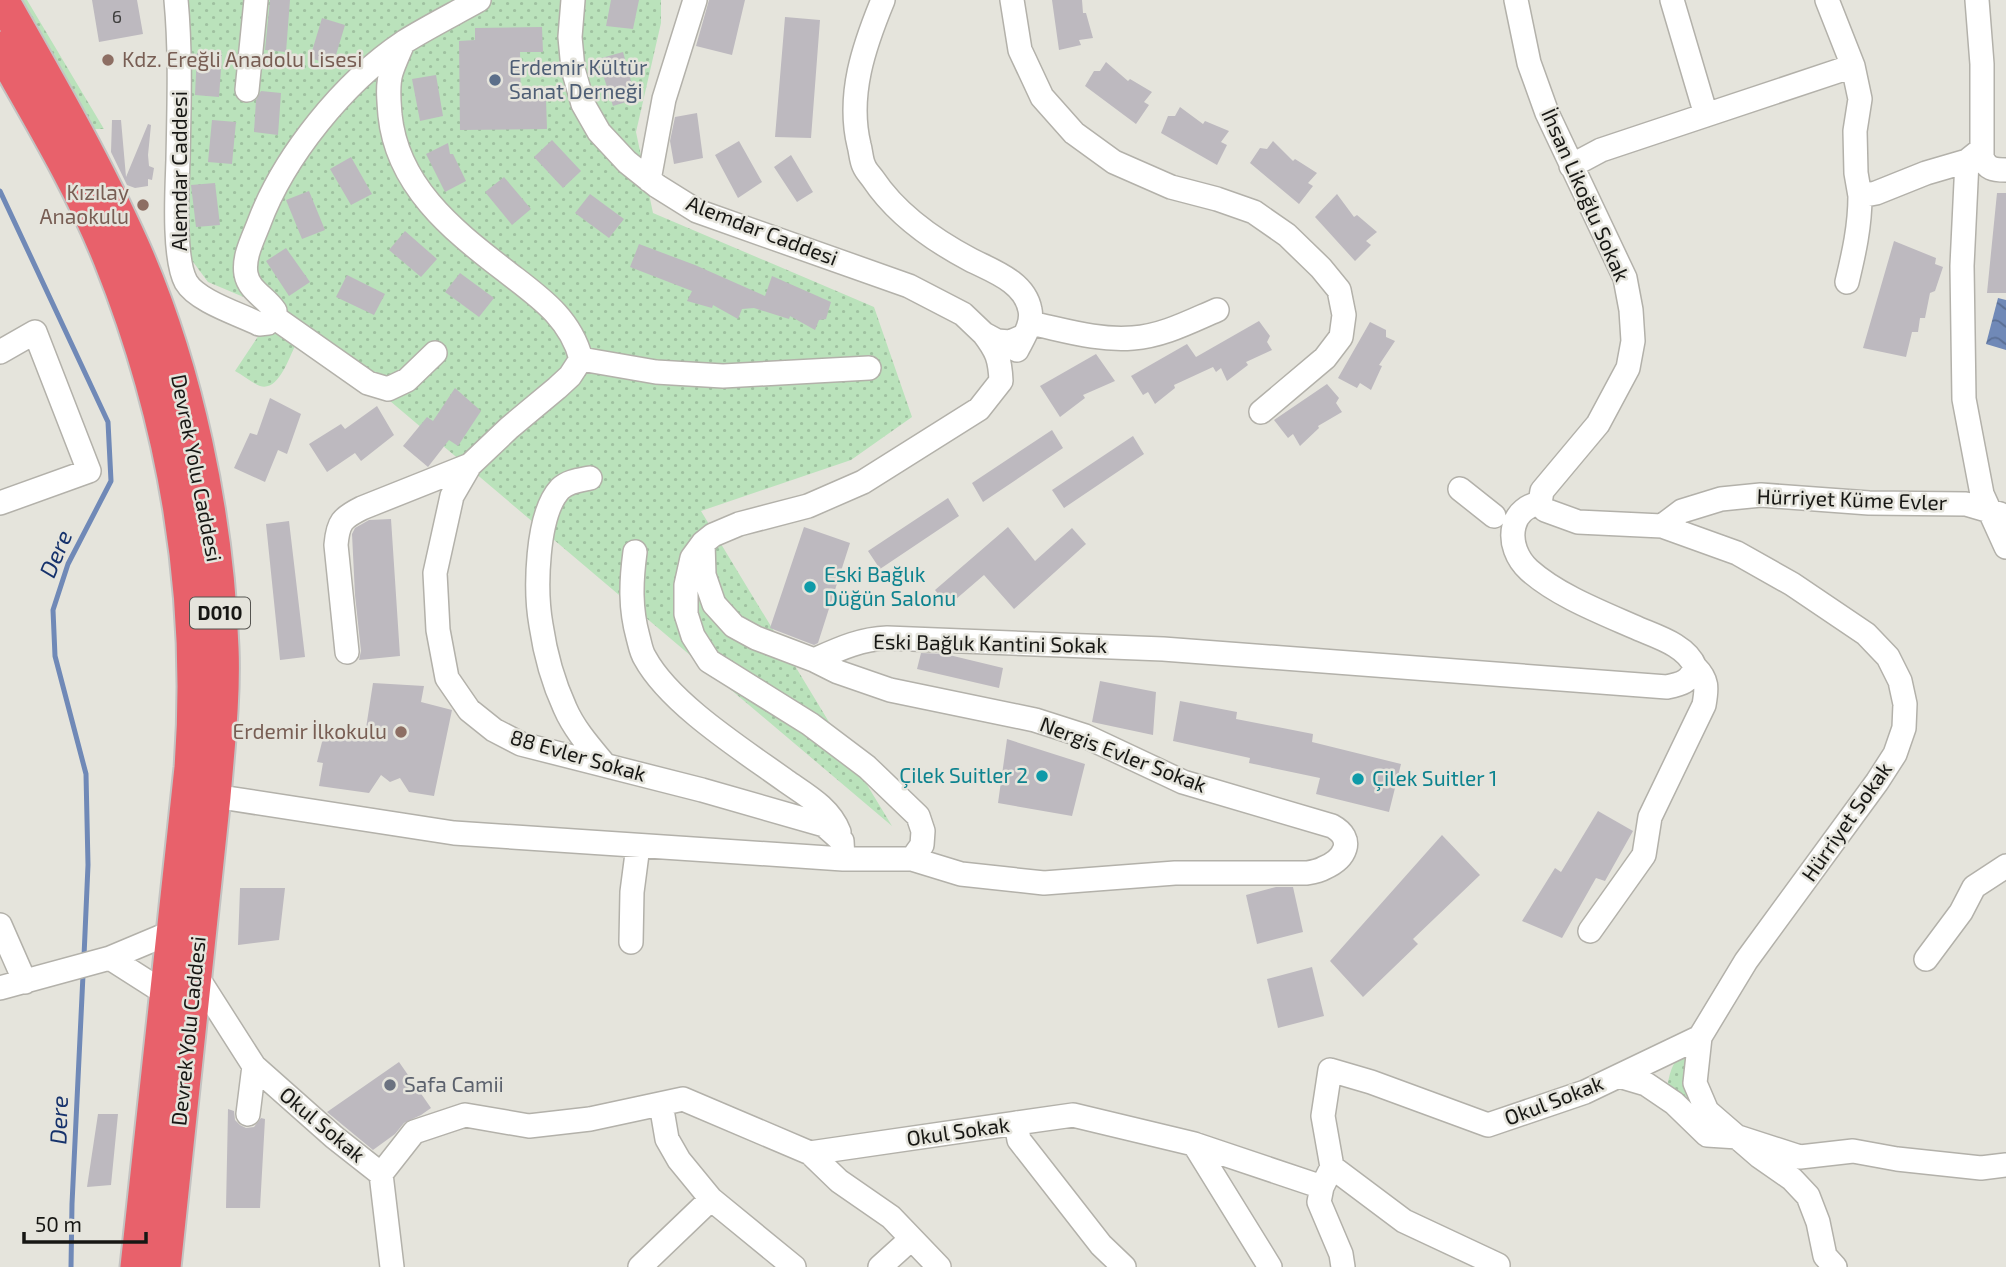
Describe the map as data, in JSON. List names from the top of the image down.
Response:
{
  "streets": {
    "highway": ["Devrek Yolu Caddesi", "D010"],
    "street": [
      "Alemdar Caddesi",
      "İhsan Likoğlu Sokak",
      "Hürriyet Küme Evler",
      "Eski Bağlık Kantini Sokak",
      "Nergis Evler Sokak",
      "88 Evler Sokak",
      "Hürriyet Sokak",
      "Okul Sokak"
    ]
  },
  "crossings": [
    ["İhsan Likoğlu Sokak", "Eski Bağlık Kantini Sokak"],
    ["İhsan Likoğlu Sokak", "Hürriyet Sokak"],
    ["Devrek Yolu Caddesi", "Okul Sokak"],
    ["Hürriyet Küme Evler", "Hürriyet Sokak"],
    ["Eski Bağlık Kantini Sokak", "Nergis Evler Sokak"],
    ["Hürriyet Sokak", "Okul Sokak"]
  ],
  "water": ["Dere"],
  "places": [
    "Kdz. Ereğli Anadolu Lisesi",
    "Erdemir Kültür Sanat Derneği",
    "Kızılay Anaokulu",
    "Eski Bağlık Düğün Salonu",
    "Erdemir İlkokulu",
    "Çilek Suitler 2",
    "Çilek Suitler 1",
    "Safa Camii"
  ],
  "house_numbers": ["6"],
  "scale_bar": "50 m"
}
